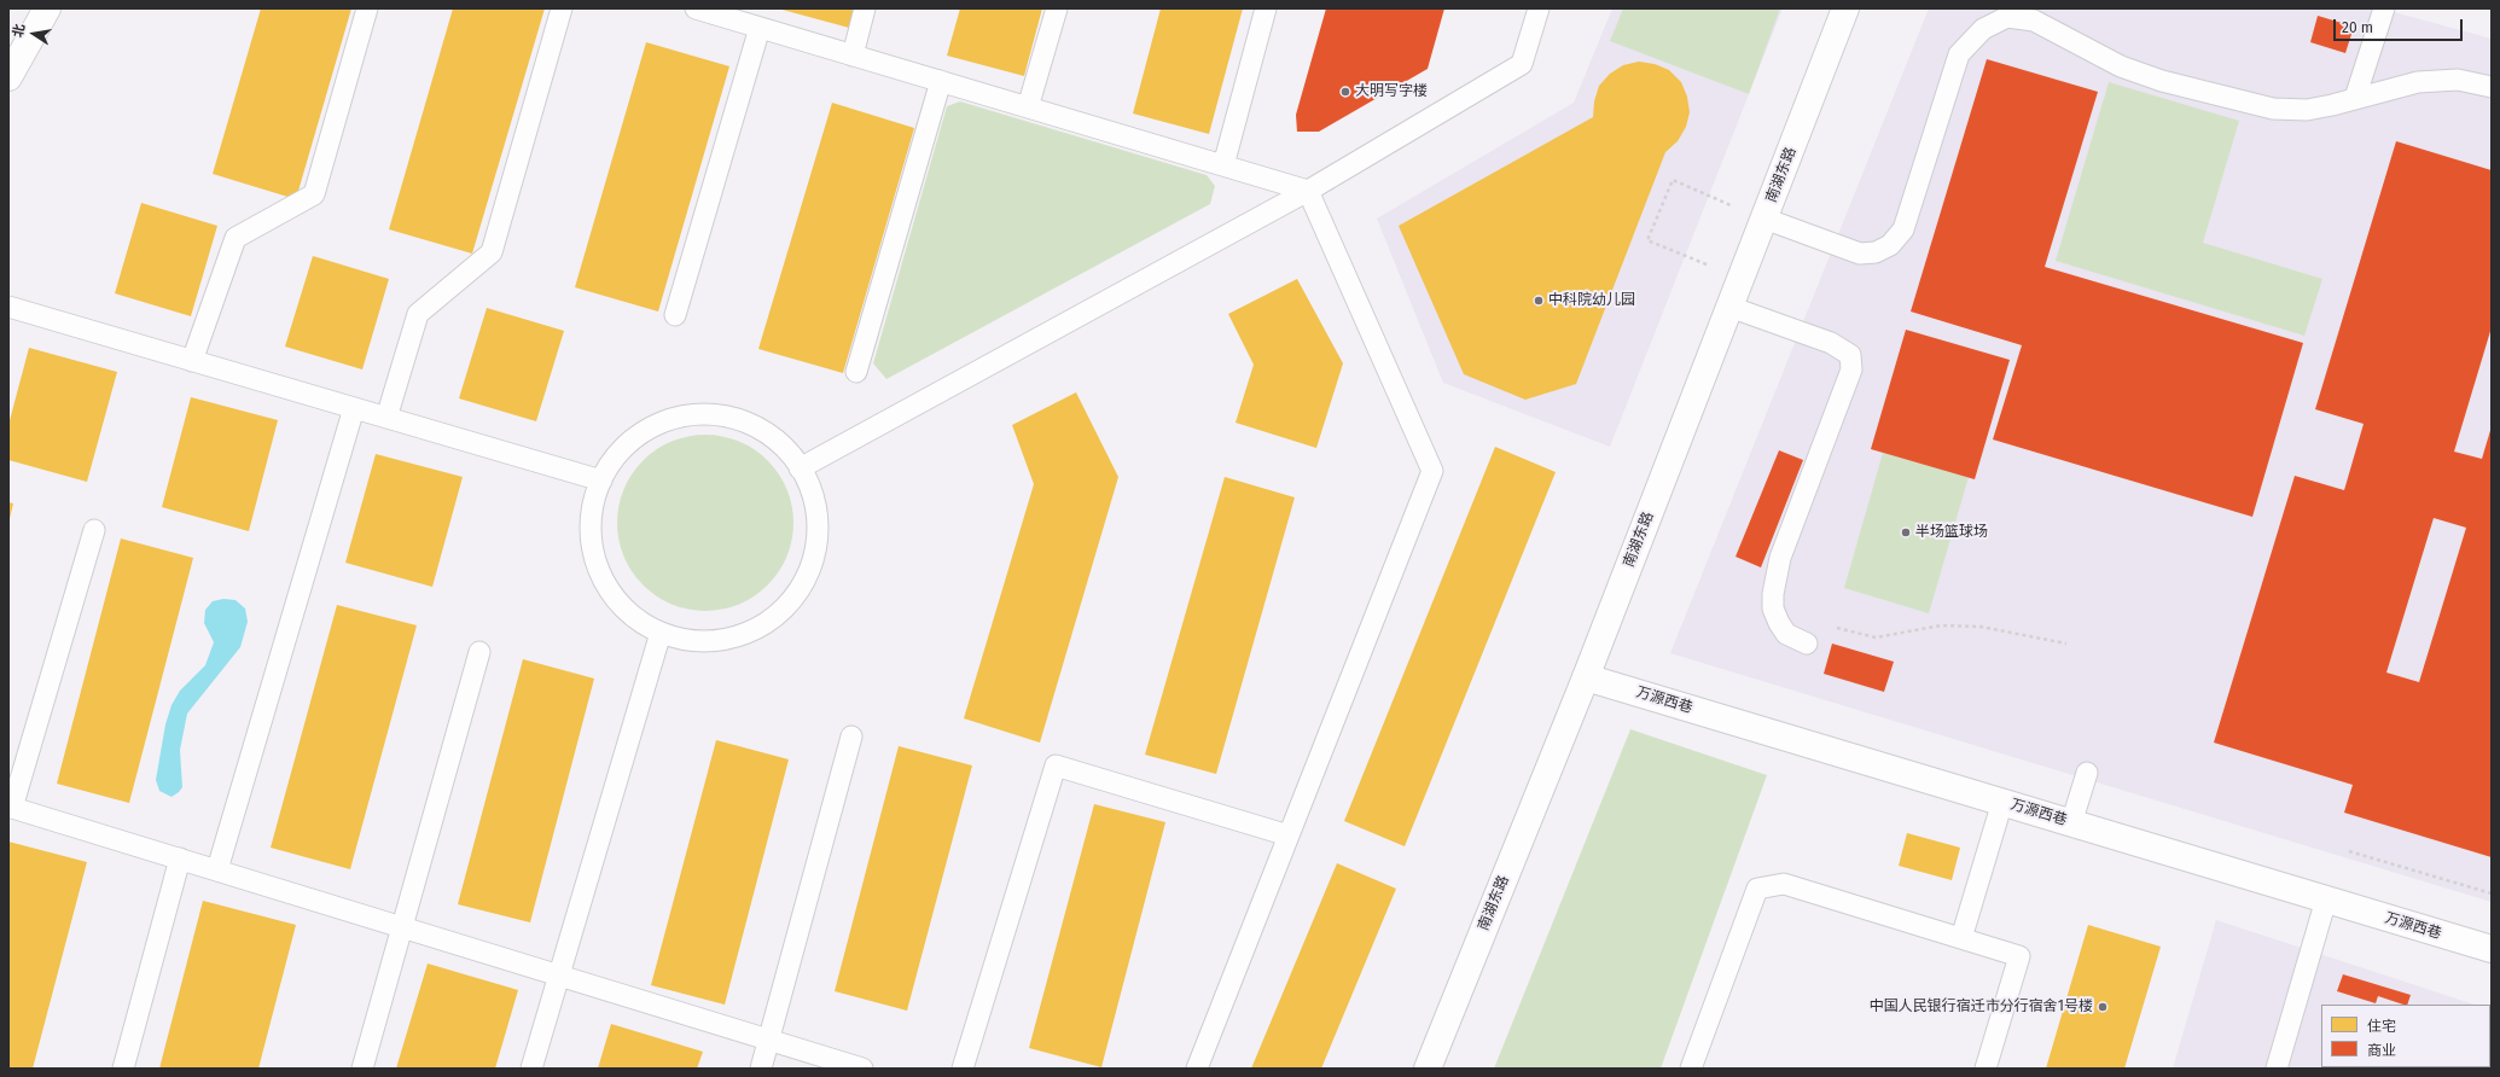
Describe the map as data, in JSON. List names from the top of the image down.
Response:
{
  "streets": {
    "street": ["南湖东路", "万源西巷"]
  },
  "crossings": [
    ["南湖东路", "万源西巷"]
  ],
  "places": [
    "大明写字楼",
    "中科院幼儿园",
    "半场篮球场",
    "中国人民银行宿迁市分行宿舍1号楼"
  ],
  "legend": ["住宅", "商业"],
  "scale_bar": "20 m",
  "north": "left"
}
